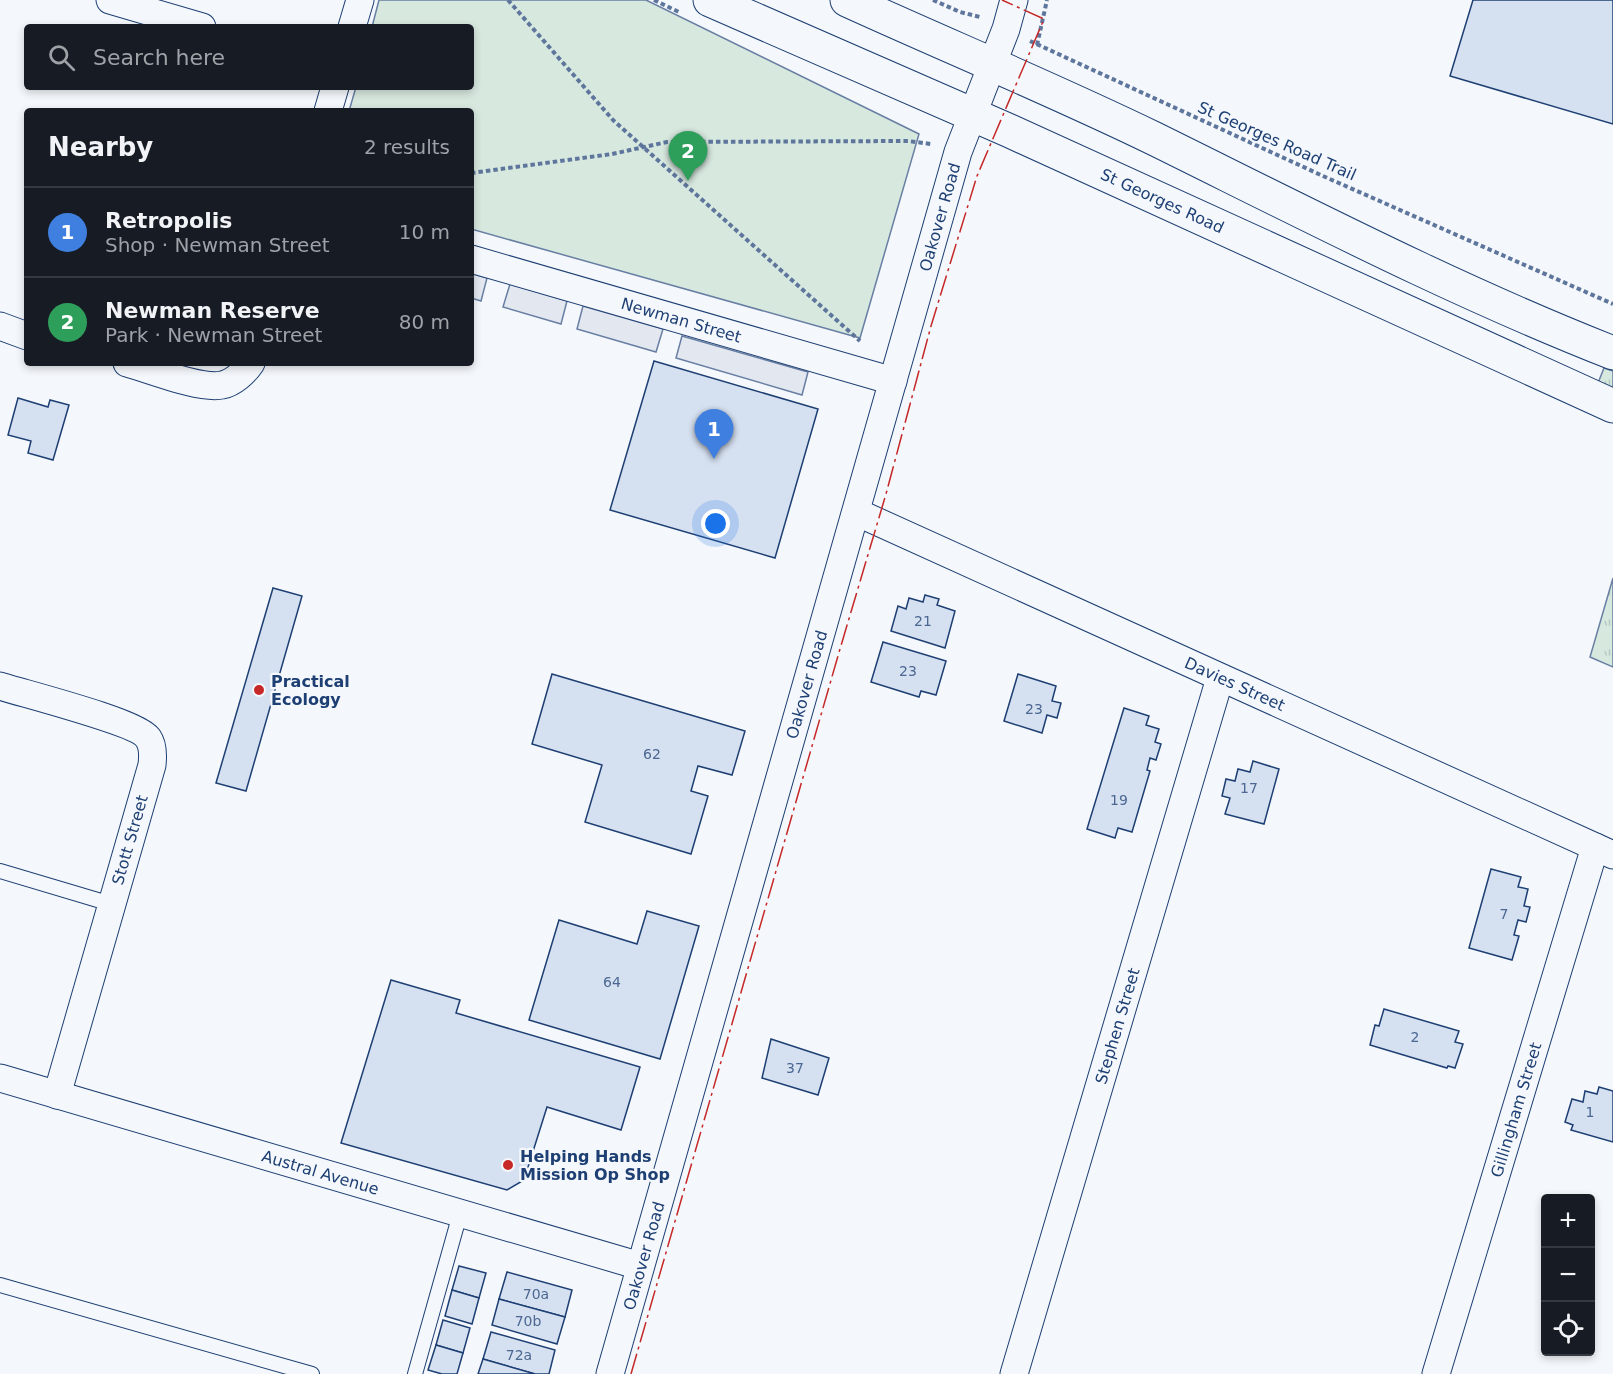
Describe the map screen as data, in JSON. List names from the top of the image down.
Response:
{
  "streets": {
    "highway": ["St Georges Road"],
    "street": [
      "Oakover Road",
      "Newman Street",
      "Davies Street",
      "Stott Street",
      "Stephen Street",
      "Gillingham Street",
      "Austral Avenue"
    ],
    "path": ["St Georges Road Trail"]
  },
  "crossings": [
    ["St Georges Road Trail", "Oakover Road"],
    ["St Georges Road", "Oakover Road"],
    ["Oakover Road", "Newman Street"],
    ["Oakover Road", "Davies Street"],
    ["Oakover Road", "Austral Avenue"],
    ["Davies Street", "Stephen Street"],
    ["Davies Street", "Gillingham Street"],
    ["Stott Street", "Austral Avenue"]
  ],
  "places": ["Practical Ecology", "Helping Hands Mission Op Shop"],
  "house_numbers": [
    "21",
    "23",
    "23",
    "62",
    "17",
    "19",
    "7",
    "64",
    "2",
    "37",
    "1",
    "70a",
    "70b",
    "72a"
  ],
  "page": {
    "search": "Search here",
    "heading": ["Nearby", "2 results"],
    "pins": ["2", "1"],
    "list": [
      {
        "mark": "1",
        "name": "Retropolis",
        "note": "Shop · Newman Street",
        "value": "10 m"
      },
      {
        "mark": "2",
        "name": "Newman Reserve",
        "note": "Park · Newman Street",
        "value": "80 m"
      }
    ],
    "map_buttons": ["+", "−"]
  }
}
